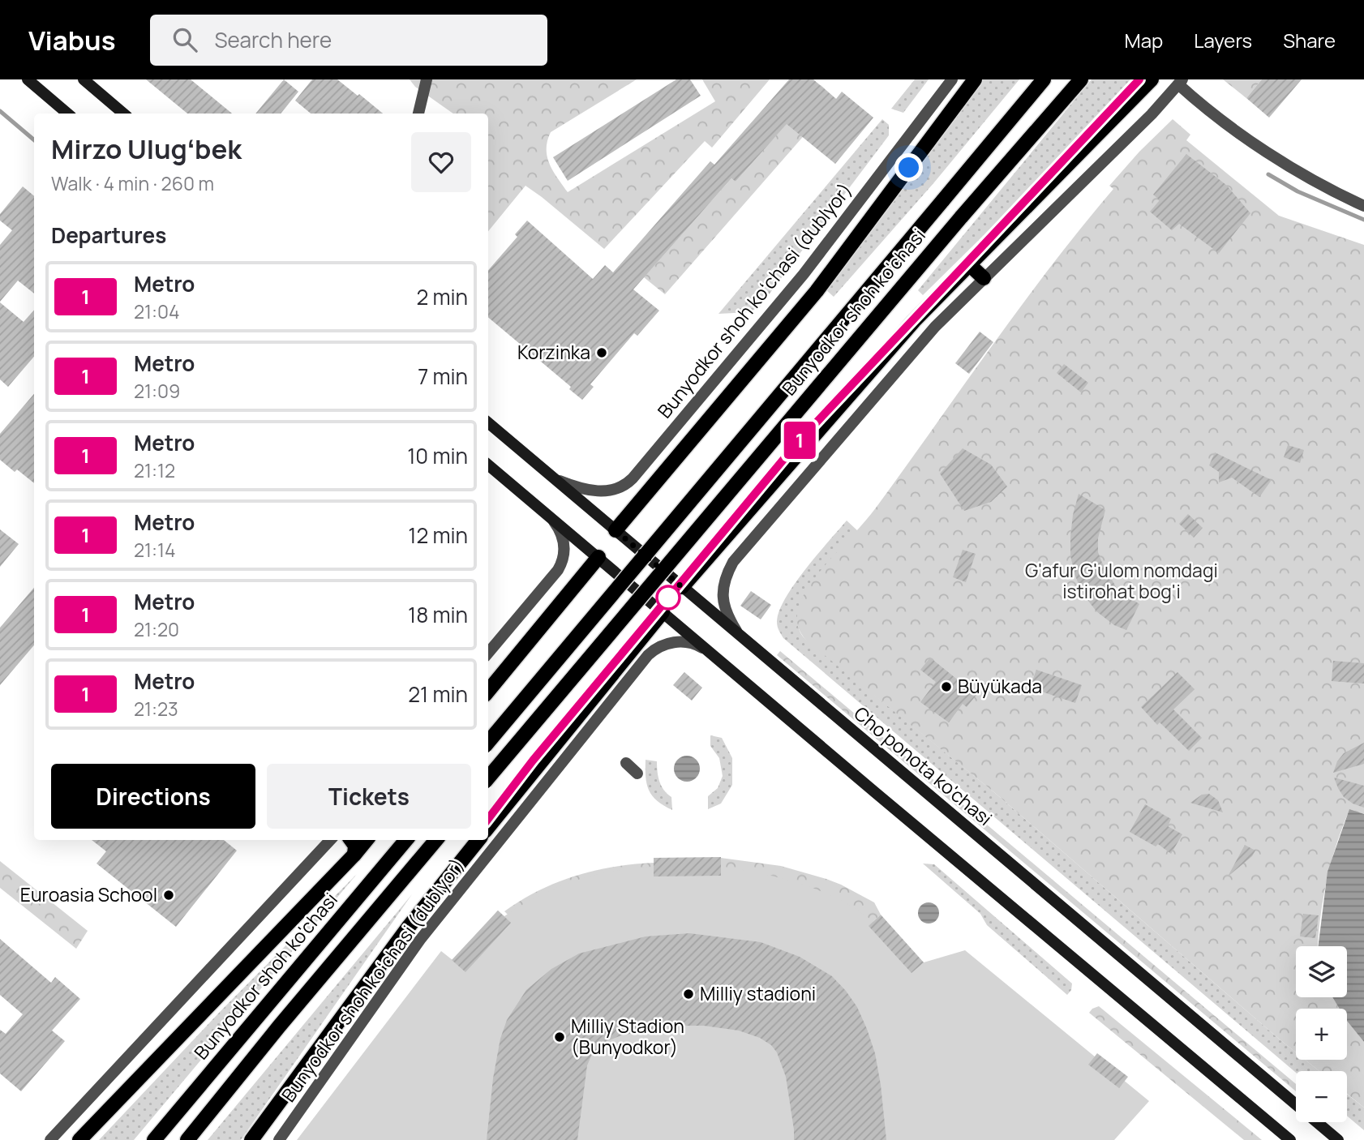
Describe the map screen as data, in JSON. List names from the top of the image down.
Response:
{
  "streets": {
    "main road": ["Bunyodkor shoh ko'chasi", "Cho'ponota ko'chasi"],
    "street": ["Bunyodkor shoh koʻchasi (dublyor)"]
  },
  "crossings": [
    ["Bunyodkor shoh koʻchasi (dublyor)", "Cho'ponota ko'chasi"]
  ],
  "parks": ["G'afur G'ulom nomdagi istirohat bog'i"],
  "places": [
    "Korzinka",
    "Büyükada",
    "Euroasia School",
    "Milliy stadioni",
    "Milliy Stadion (Bunyodkor)"
  ],
  "lines": ["metro line 1"],
  "page": {
    "header": "Viabus",
    "search": "Search here",
    "nav": ["Map", "Layers", "Share"],
    "on_map": "1",
    "heading": [
      ["Mirzo Ulugʻbek", "Walk · 4 min · 260 m"],
      "Departures"
    ],
    "list": [
      {
        "mark": "1",
        "name": "Metro",
        "note": "21:04",
        "value": "2 min"
      },
      {
        "mark": "1",
        "name": "Metro",
        "note": "21:09",
        "value": "7 min"
      },
      {
        "mark": "1",
        "name": "Metro",
        "note": "21:12",
        "value": "10 min"
      },
      {
        "mark": "1",
        "name": "Metro",
        "note": "21:14",
        "value": "12 min"
      },
      {
        "mark": "1",
        "name": "Metro",
        "note": "21:20",
        "value": "18 min"
      },
      {
        "mark": "1",
        "name": "Metro",
        "note": "21:23",
        "value": "21 min"
      }
    ],
    "buttons": ["Directions", "Tickets"],
    "map_buttons": ["+", "−"]
  }
}
